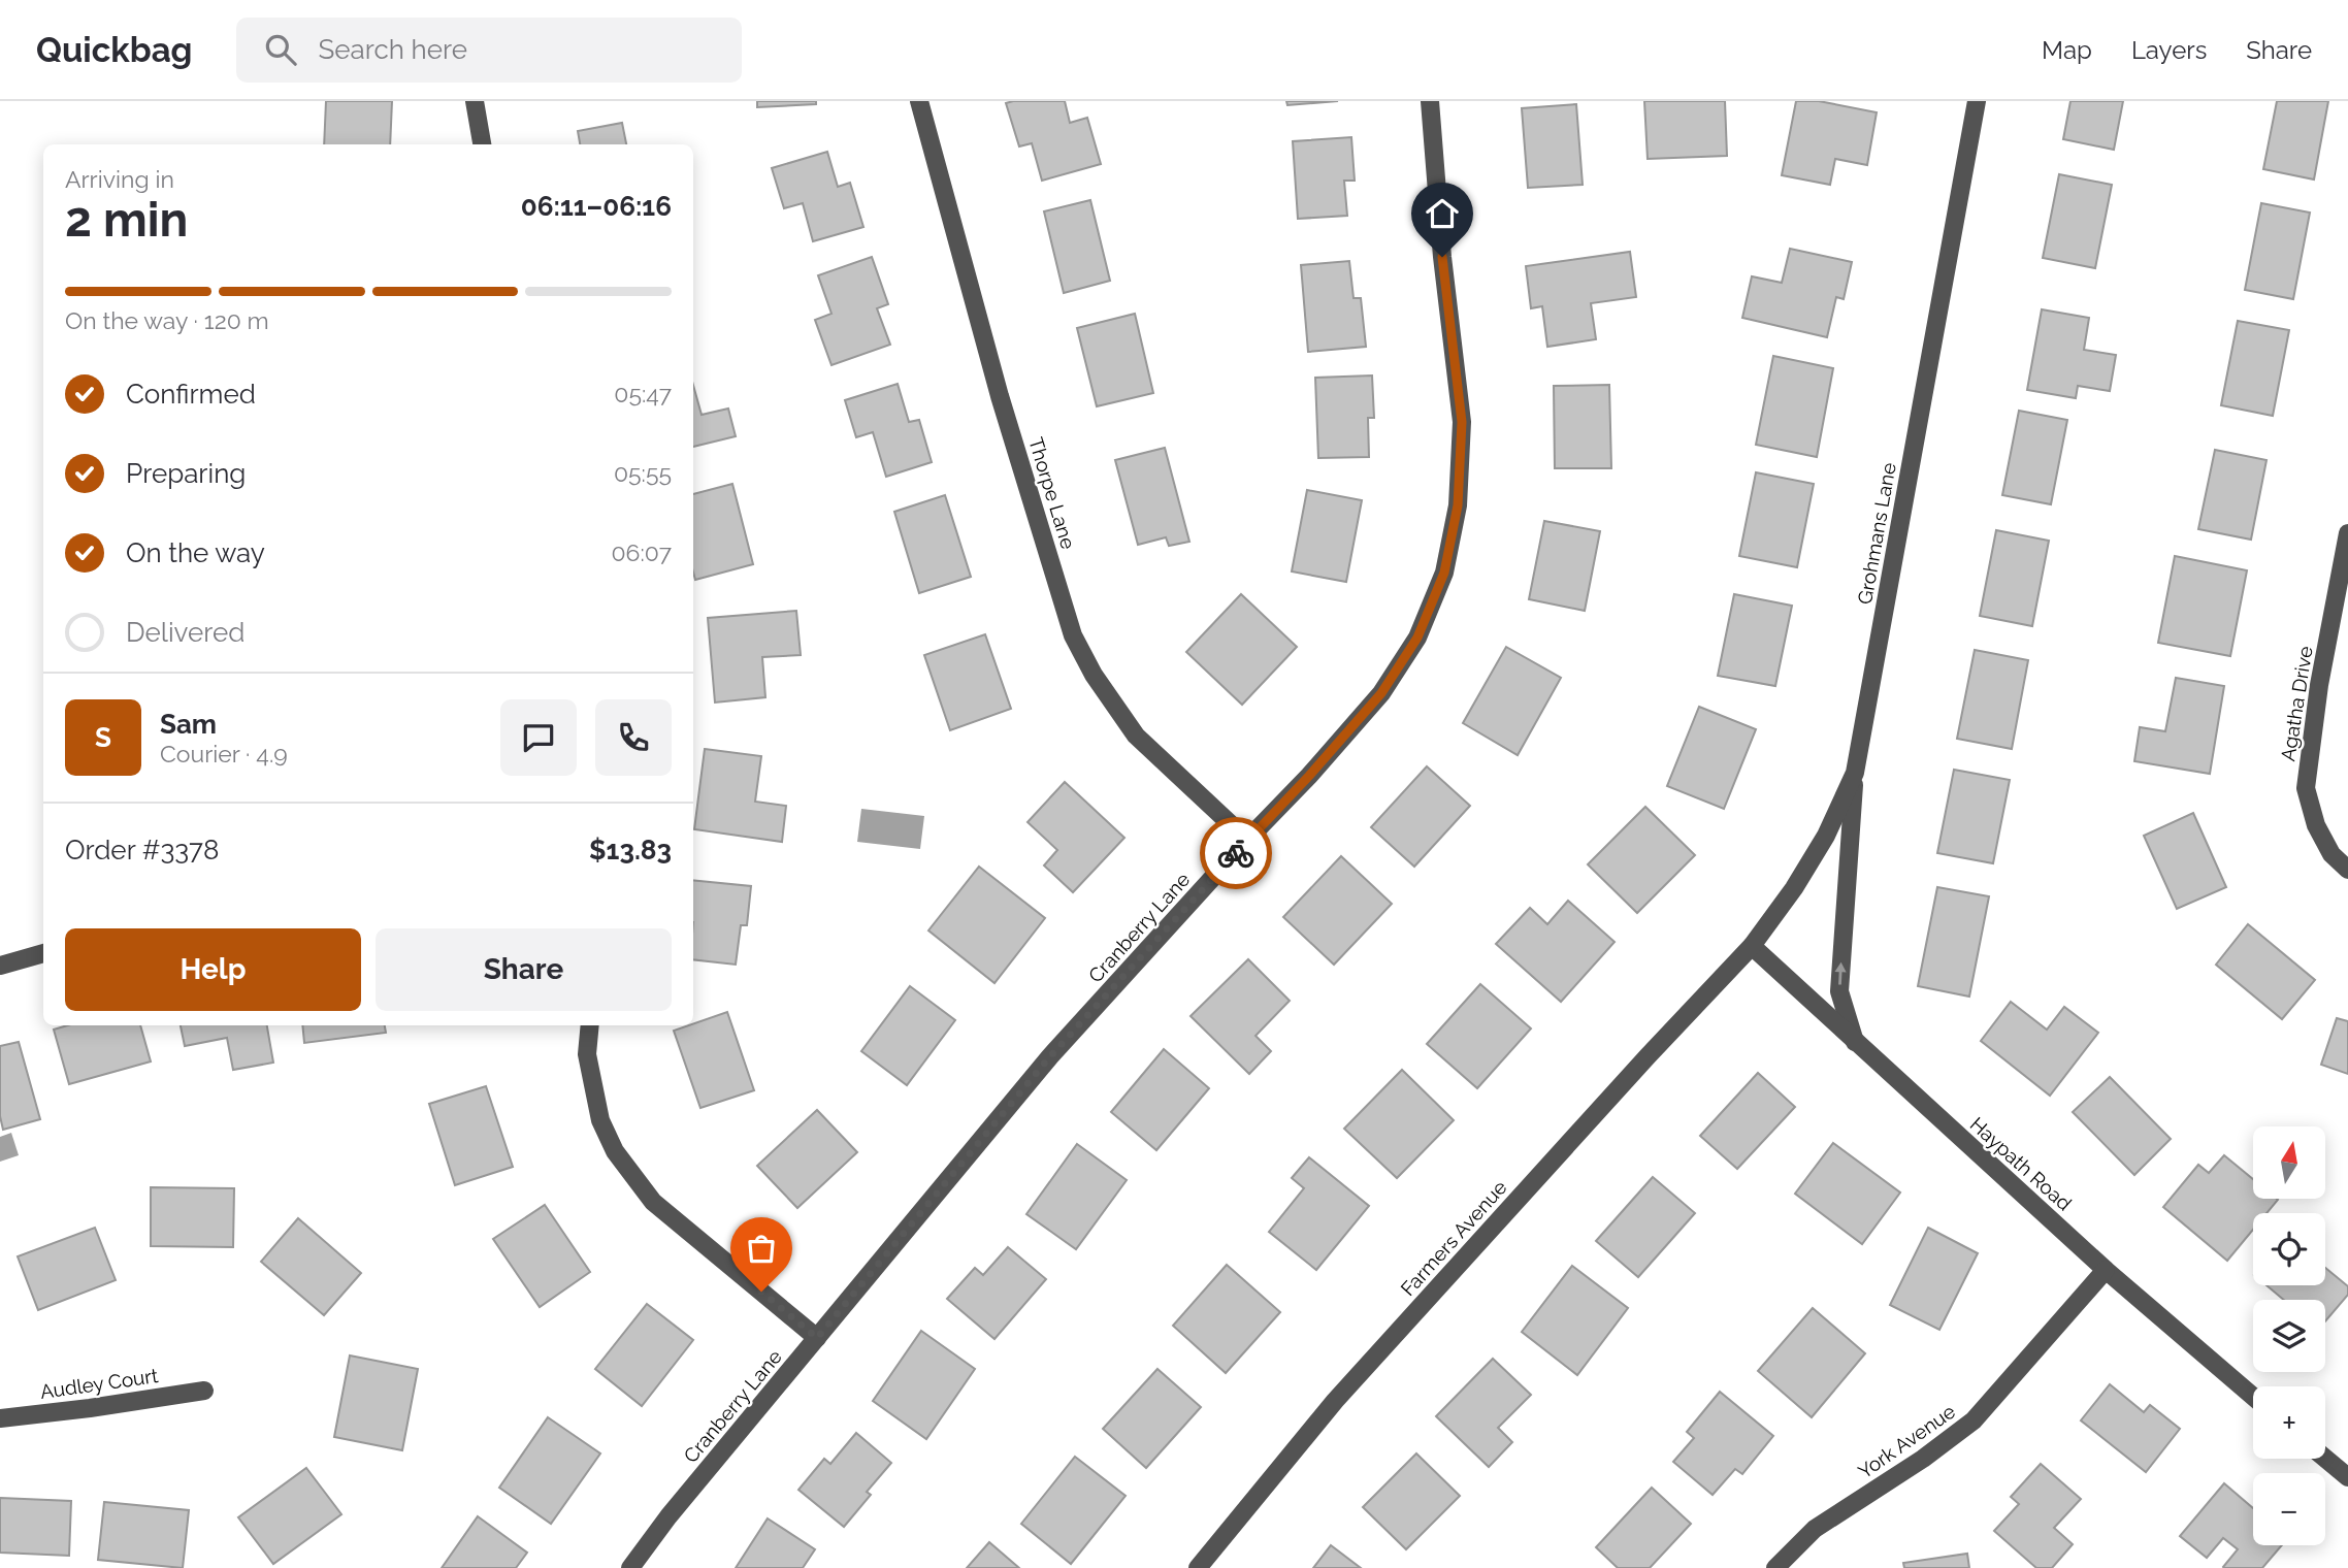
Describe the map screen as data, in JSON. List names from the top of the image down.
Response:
{
  "streets": {
    "street": [
      "Thorpe Lane",
      "Grohmans Lane",
      "Agatha Drive",
      "Cranberry Lane",
      "Haypath Road",
      "Farmers Avenue",
      "Audley Court",
      "York Avenue"
    ]
  },
  "crossings": [
    ["Thorpe Lane", "Cranberry Lane"],
    ["Grohmans Lane", "Haypath Road"],
    ["Grohmans Lane", "Farmers Avenue"],
    ["Haypath Road", "Farmers Avenue"],
    ["Haypath Road", "York Avenue"]
  ],
  "north": "top",
  "page": {
    "header": "Quickbag",
    "search": "Search here",
    "nav": ["Map", "Layers", "Share"],
    "heading": ["2 min", "Arriving in", "06:11–06:16"],
    "panel": [
      "Sam",
      "Courier · 4.9",
      "Order #3378",
      "$13.83"
    ],
    "bar": "On the way · 120 m",
    "list": [
      ["Confirmed", "05:47"],
      ["Preparing", "05:55"],
      ["On the way", "06:07"],
      "Delivered"
    ],
    "round": "S",
    "buttons": ["Help", "Share"],
    "map_buttons": ["+", "−"]
  }
}
